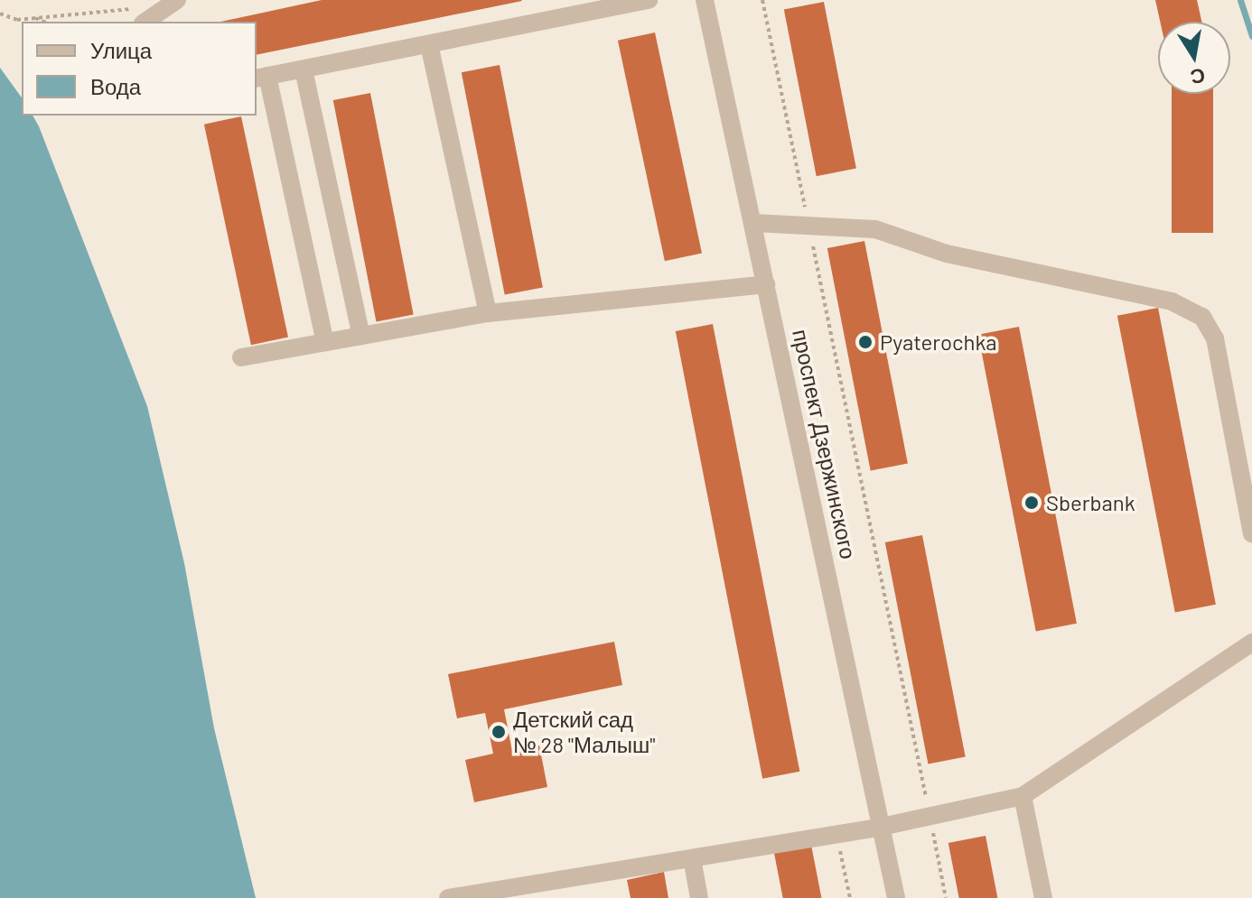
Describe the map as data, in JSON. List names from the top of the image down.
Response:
{
  "streets": {
    "street": ["проспект Дзержинского"]
  },
  "places": ["Pyaterochka", "Sberbank", "Детский сад № 28 \"Малыш\""],
  "legend": ["Улица", "Вода"],
  "north": "bottom"
}
